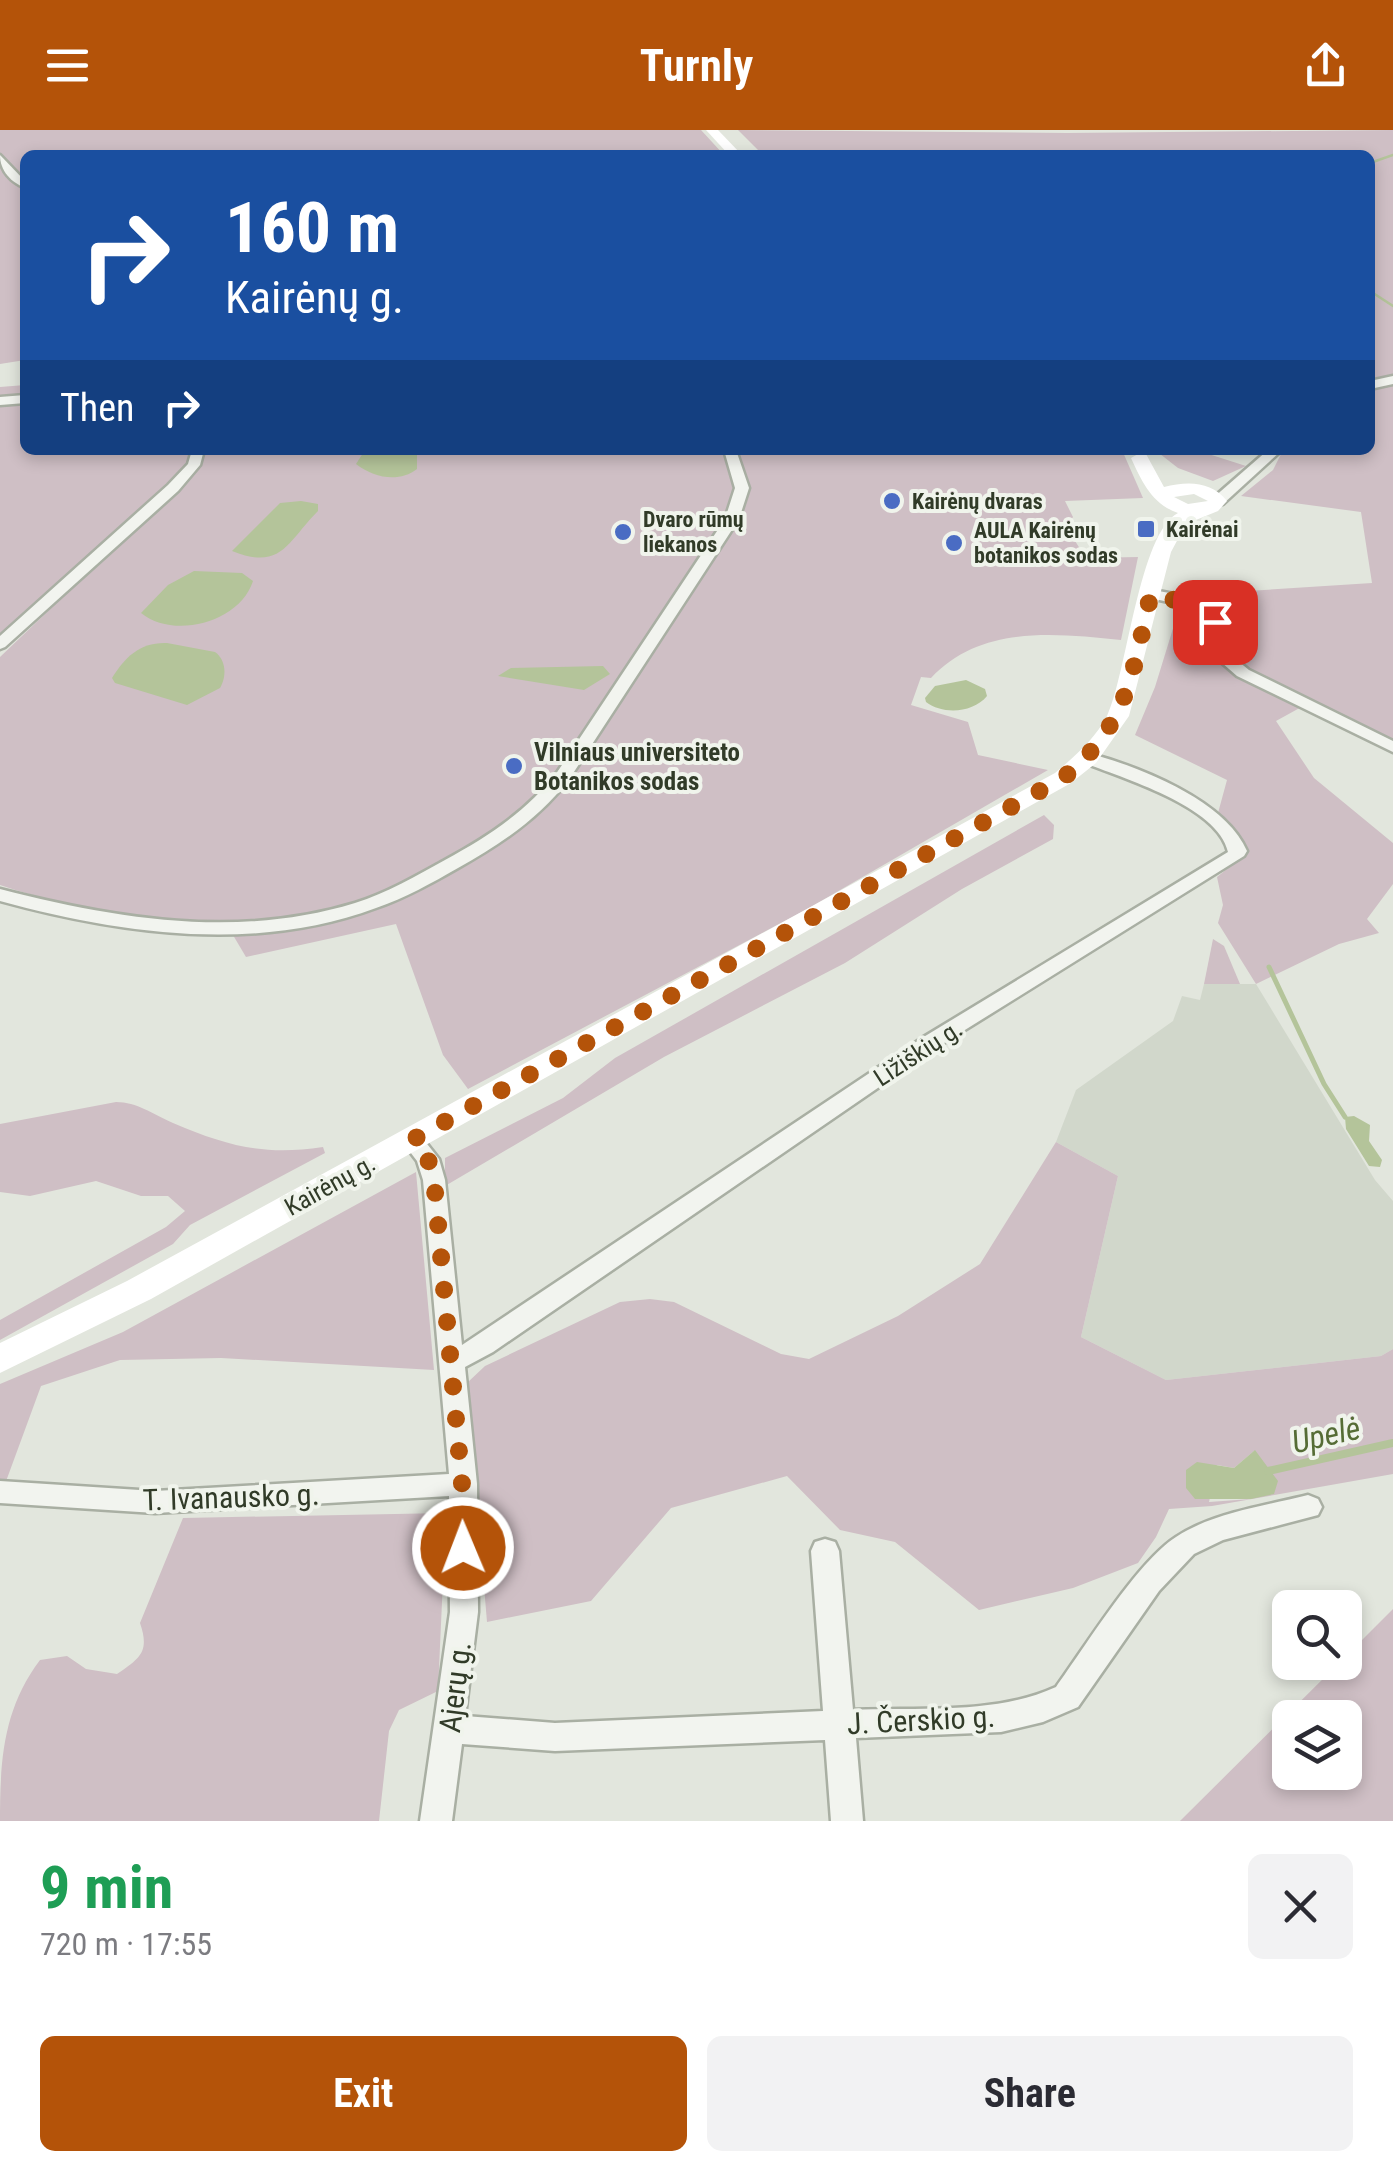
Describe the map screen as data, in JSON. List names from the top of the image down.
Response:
{
  "streets": {
    "main road": ["Kairėnų g."],
    "street": [
      "Ližiškių g.",
      "T. Ivanausko g.",
      "Ajerų g.",
      "J. Čerskio g."
    ]
  },
  "crossings": [
    ["Ližiškių g.", "Kairėnų g."],
    ["Ližiškių g.", "Ajerų g."],
    ["Kairėnų g.", "Ajerų g."],
    ["T. Ivanausko g.", "Ajerų g."],
    ["Ajerų g.", "J. Čerskio g."]
  ],
  "water": ["Upelė"],
  "places": {
    "other": [
      "Kairėnų dvaras",
      "Dvaro rūmų liekanos",
      "AULA Kairėnų botanikos sodas",
      "Vilniaus universiteto Botanikos sodas"
    ],
    "transit": ["Kairėnai"]
  },
  "page": {
    "header": "Turnly",
    "turn": ["160 m", "Kairėnų g."],
    "then": "Then",
    "heading": ["9 min", "720 m · 17:55"],
    "buttons": ["Exit", "Share"]
  }
}
